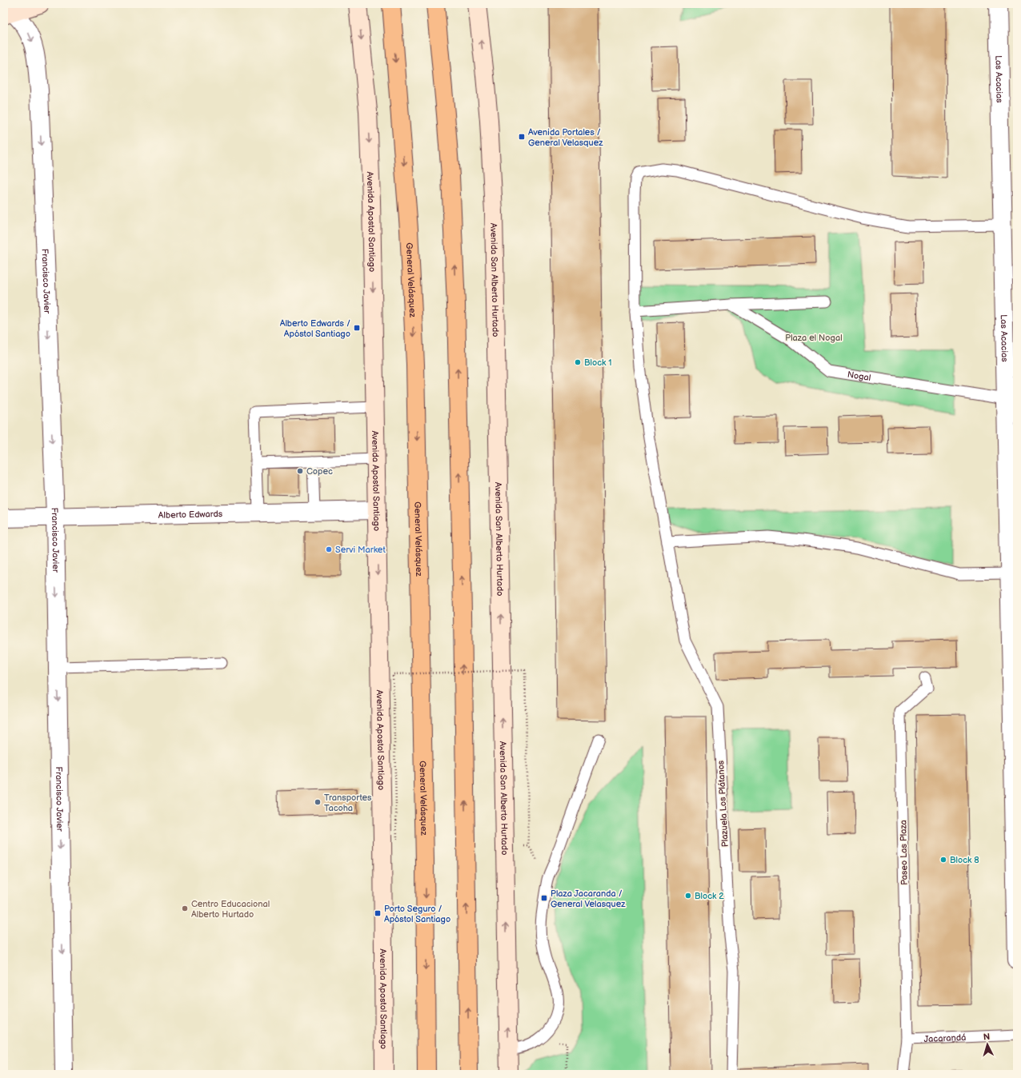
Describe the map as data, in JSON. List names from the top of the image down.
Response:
{
  "streets": {
    "highway": ["General Velásquez"],
    "main road": ["Avenida Apostol Santiago", "Avenida San Alberto Hurtado"],
    "street": ["Las Acacias", "Francisco Javier", "Alberto Edwards"],
    "lane": [
      "Nogal",
      "Plazuela Los Plátanos",
      "Paseo Las Plaza",
      "Jacarandá"
    ]
  },
  "crossings": [
    ["Las Acacias", "Nogal"],
    ["Las Acacias", "Plazuela Los Plátanos"],
    ["Avenida Apostol Santiago", "Alberto Edwards"],
    ["Francisco Javier", "Alberto Edwards"],
    ["Paseo Las Plaza", "Jacarandá"]
  ],
  "one_way": ["Avenida Apostol Santiago", "Avenida San Alberto Hurtado", "Francisco Javier"],
  "parks": ["Plaza el Nogal"],
  "places": {
    "transit": [
      "Avenida Portales / General Velasquez",
      "Alberto Edwards / Apóstol Santiago",
      "Plaza Jacaranda / General Velasquez",
      "Porto Seguro / Apóstol Santiago"
    ],
    "other": [
      "Block 1",
      "Copec",
      "Servi Market",
      "Transportes Tacoha",
      "Block 8",
      "Block 2",
      "Centro Educacional Alberto Hurtado"
    ]
  },
  "north": "top"
}
